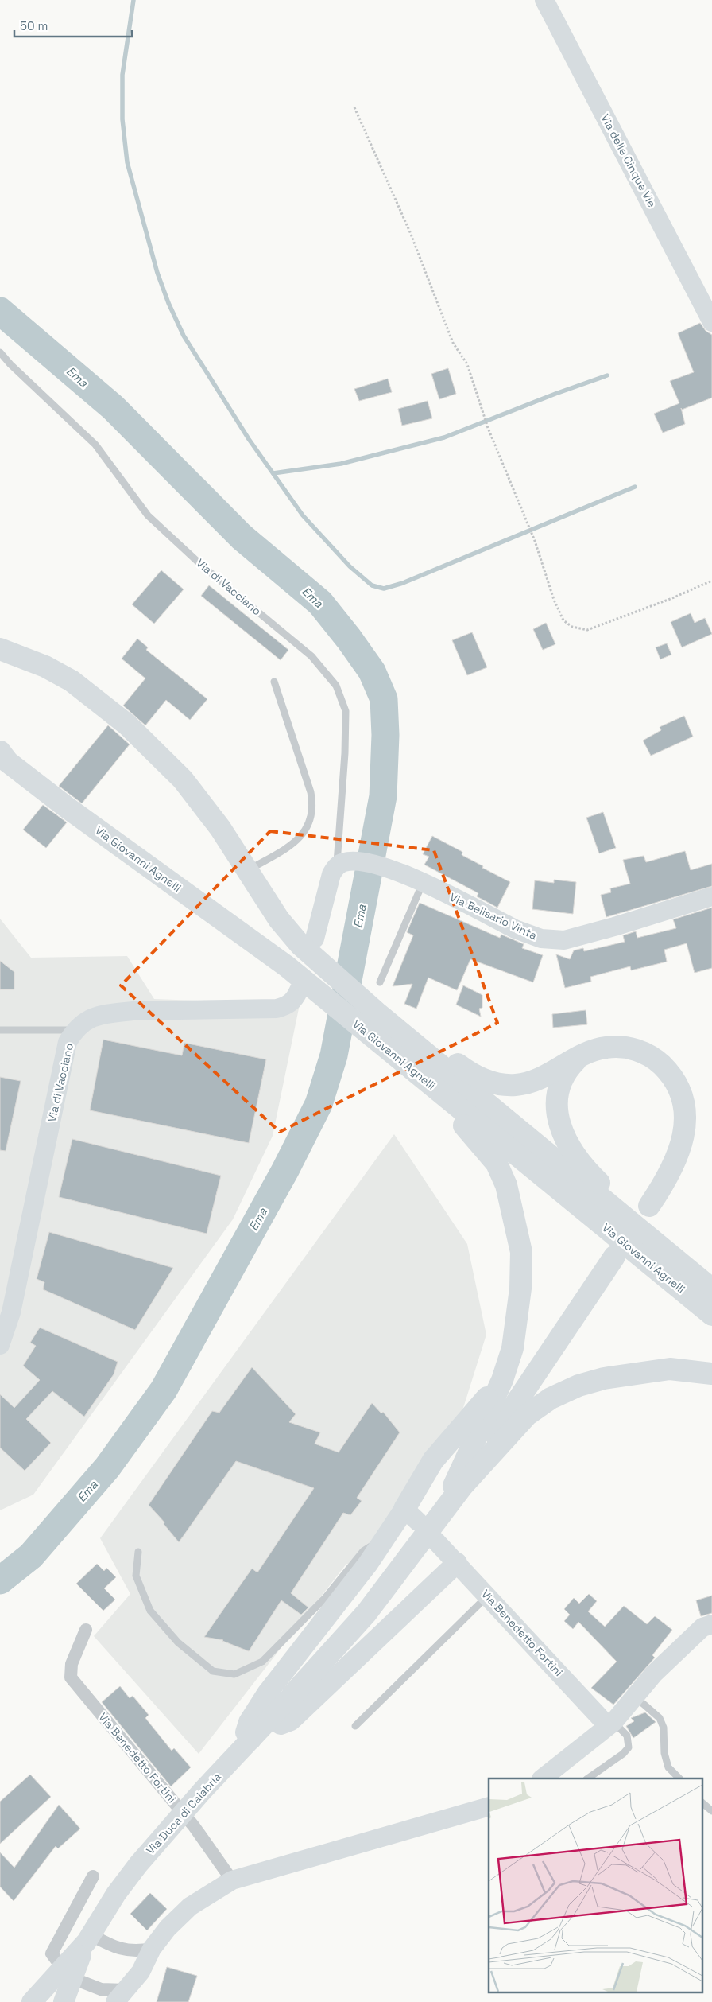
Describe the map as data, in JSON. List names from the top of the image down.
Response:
{
  "streets": {
    "highway": ["Via Giovanni Agnelli"],
    "main road": ["Via Duca di Calabria"],
    "street": [
      "Via delle Cinque Vie",
      "Via di Vacciano",
      "Via Belisario Vinta",
      "Via Benedetto Fortini"
    ]
  },
  "crossings": [
    ["Via di Vacciano", "Via Giovanni Agnelli"],
    ["Via di Vacciano", "Via Belisario Vinta"]
  ],
  "water": ["Ema"],
  "scale_bar": "50 m"
}
